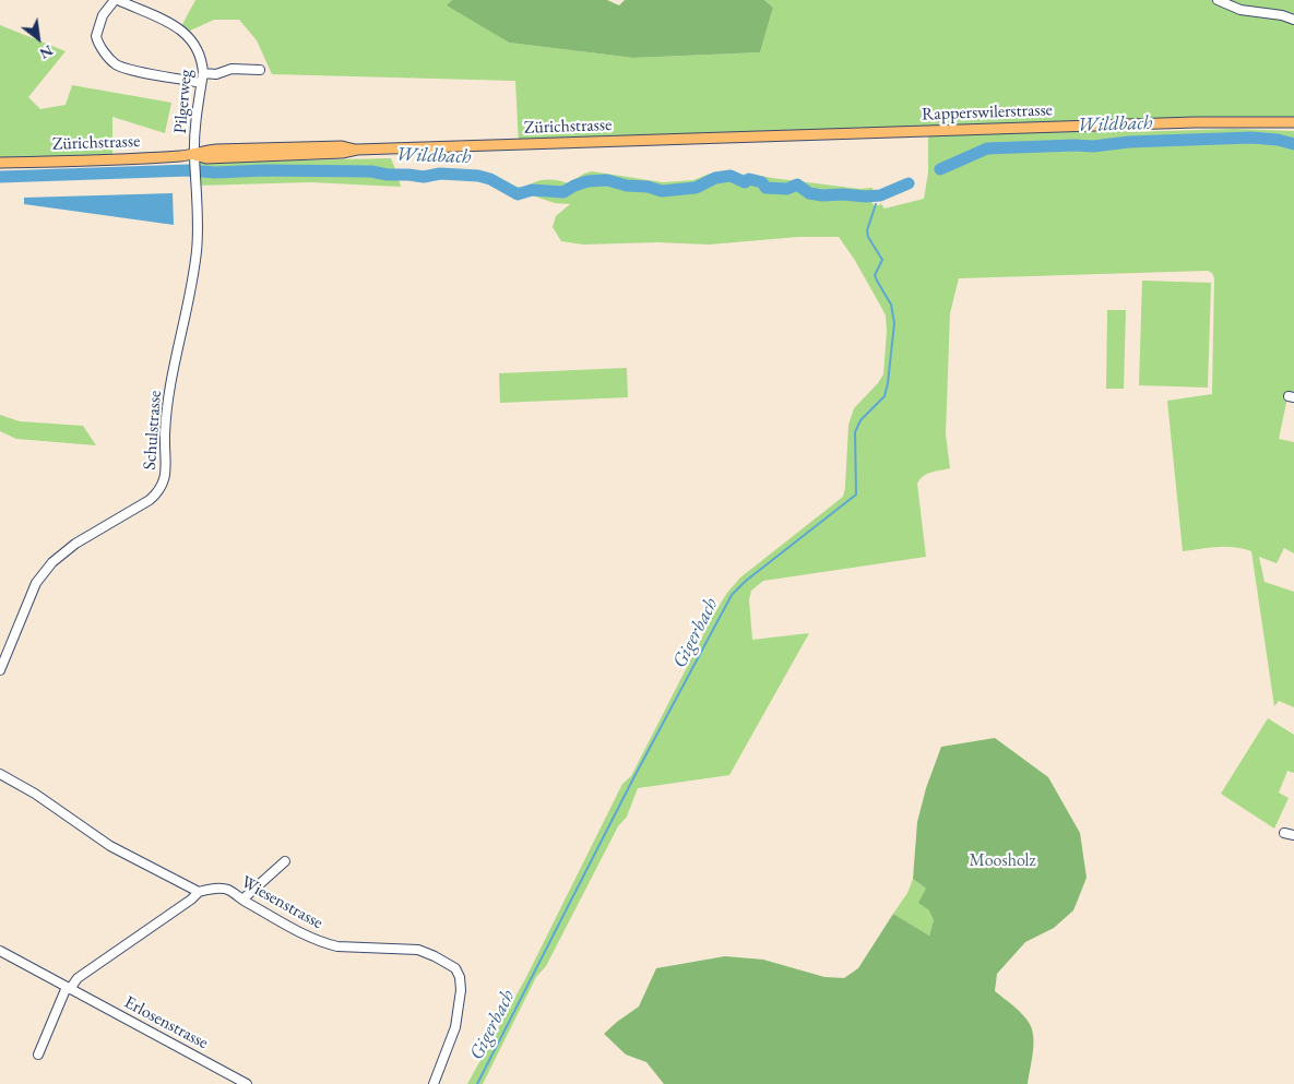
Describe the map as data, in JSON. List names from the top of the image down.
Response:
{
  "streets": {
    "main road": ["Rapperswilerstrasse", "Zürichstrasse"],
    "street": [
      "Pilgerweg",
      "Schulstrasse",
      "Wiesenstrasse",
      "Erlosenstrasse"
    ]
  },
  "crossings": [
    ["Pilgerweg", "Zürichstrasse"],
    ["Pilgerweg", "Schulstrasse"],
    ["Rapperswilerstrasse", "Zürichstrasse"],
    ["Zürichstrasse", "Schulstrasse"]
  ],
  "water": ["Wildbach", "Gigerbach"],
  "parks": ["Moosholz"],
  "north": "bottom right"
}
